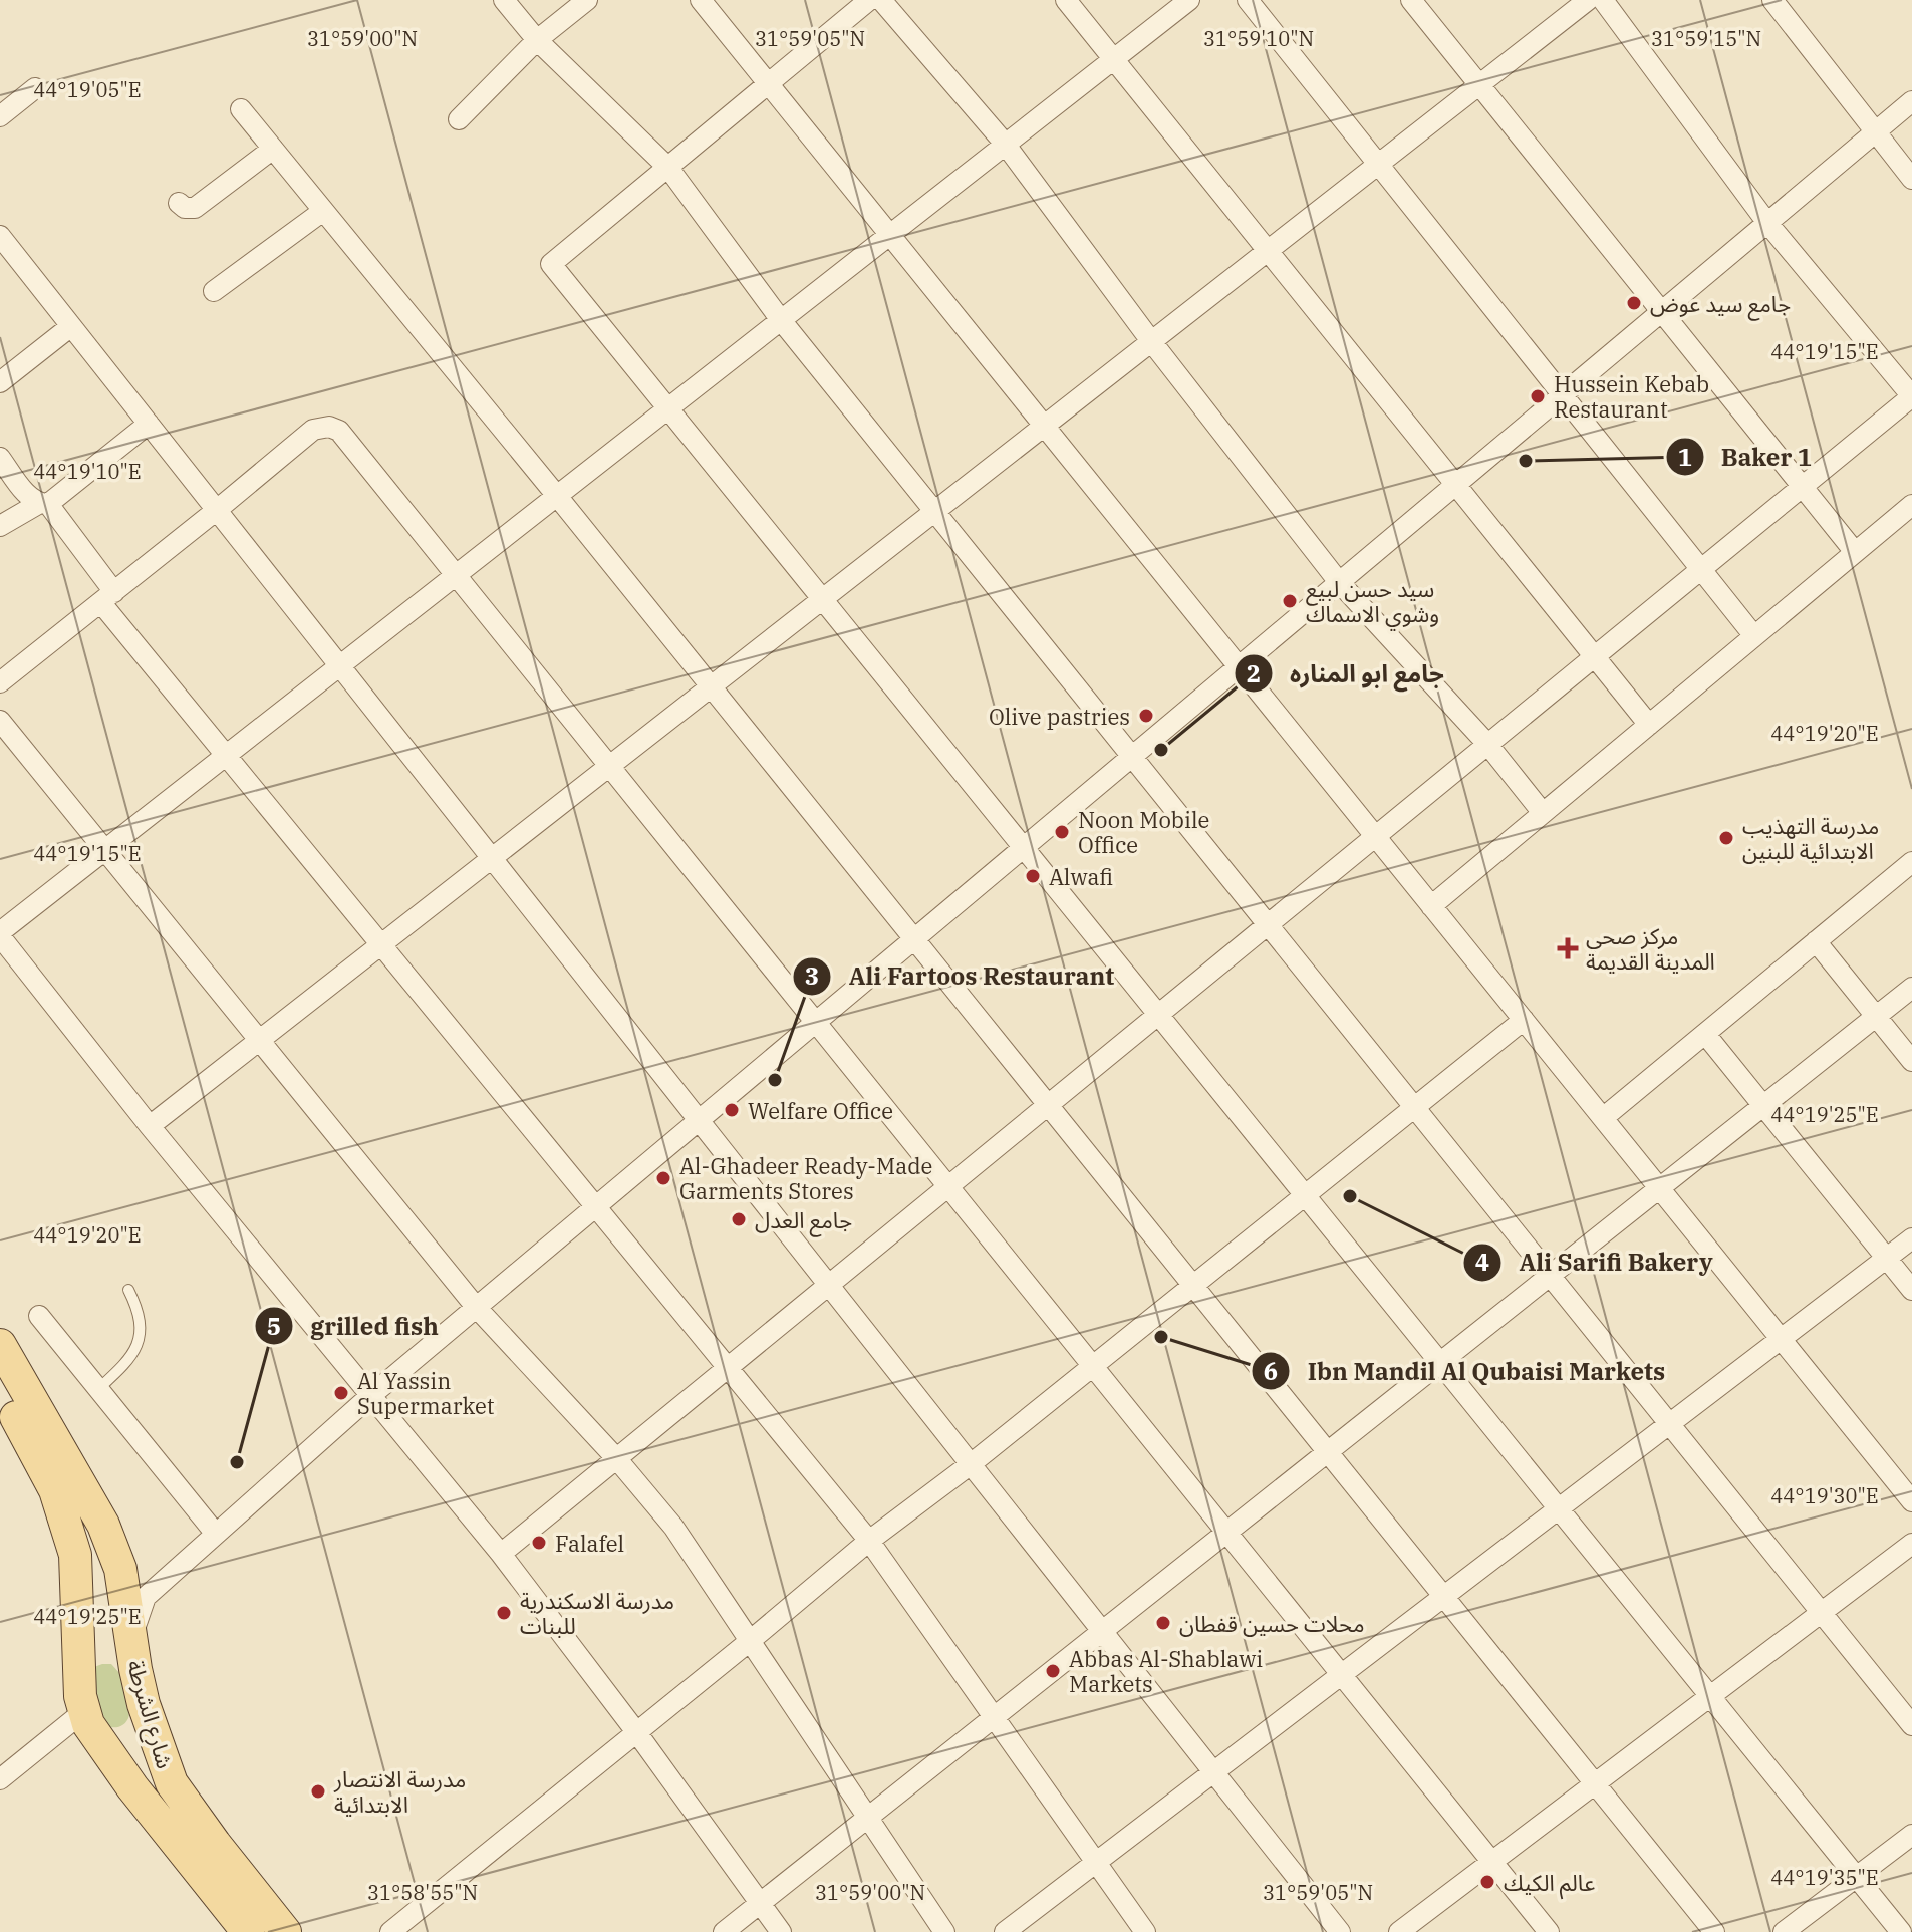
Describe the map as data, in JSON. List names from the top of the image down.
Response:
{
  "streets": {
    "main road": ["شارع الشرطة"]
  },
  "places": {
    "other": [
      "جامع سيد عوض",
      "Hussein Kebab Restaurant",
      "Baker 1",
      "سيد حسن لبيع وشوي الاسماك",
      "Olive pastries",
      "جامع ابو المناره",
      "Noon Mobile Office",
      "مدرسة التهذيب الابتدائية للبنين",
      "Alwafi",
      "Ali Fartoos Restaurant",
      "Welfare Office",
      "Al-Ghadeer Ready-Made Garments Stores",
      "Ali Sarifi Bakery",
      "جامع العدل",
      "Ibn Mandil Al Qubaisi Markets",
      "Al Yassin Supermarket",
      "grilled fish",
      "Falafel",
      "مدرسة الاسكندرية للبنات",
      "محلات حسين قفطان",
      "Abbas Al-Shablawi Markets",
      "مدرسة الانتصار الابتدائية",
      "عالم الكيك"
    ],
    "health": ["مركز صحي المدينة القديمة"]
  },
  "coordinates": [
    "31°59'00\"N",
    "31°59'05\"N",
    "31°59'10\"N",
    "31°59'15\"N",
    "44°19'05\"E",
    "44°19'15\"E",
    "44°19'10\"E",
    "44°19'20\"E",
    "44°19'25\"E",
    "44°19'30\"E",
    "44°19'35\"E",
    "31°58'55\"N"
  ]
}
